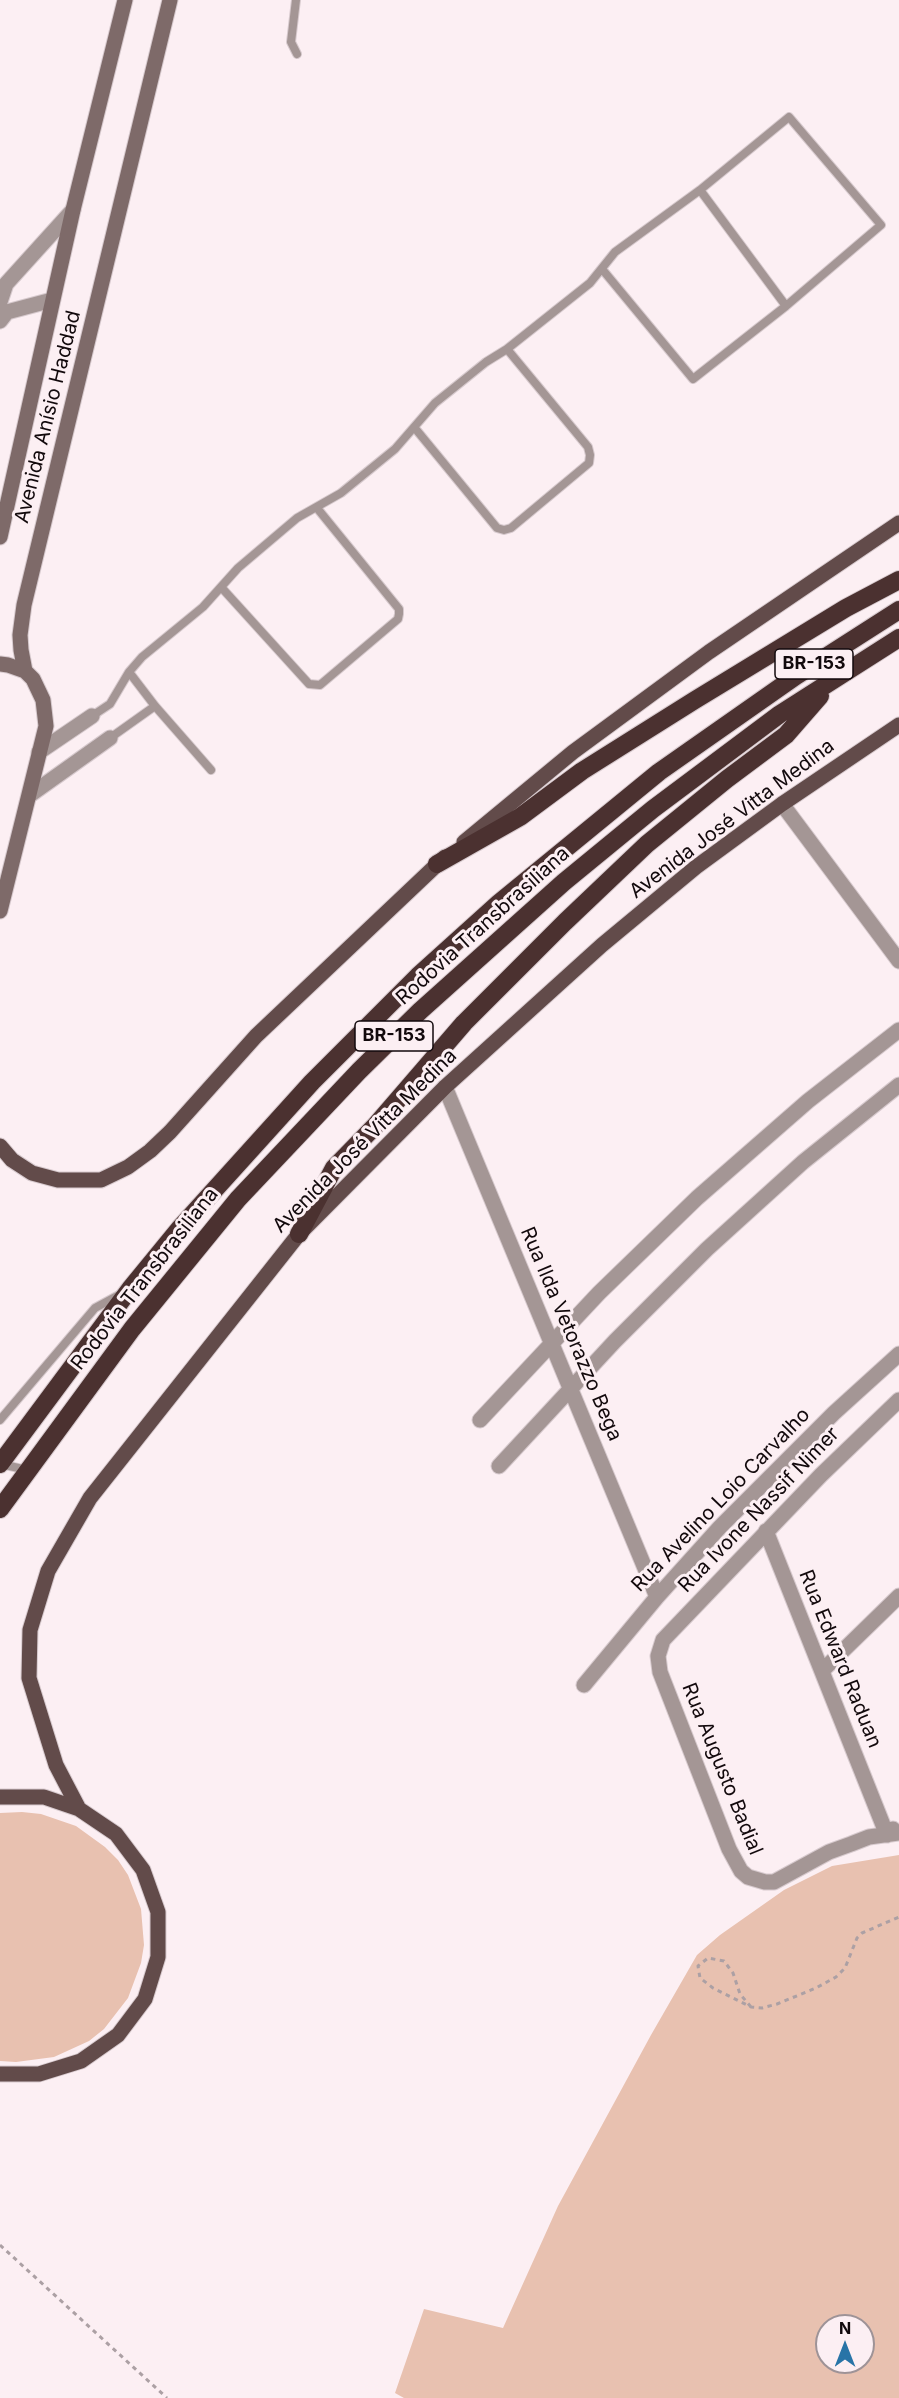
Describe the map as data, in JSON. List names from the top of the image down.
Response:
{
  "streets": {
    "highway": ["BR-153", "Rodovia Transbrasiliana"],
    "main road": ["Avenida Anísio Haddad", "Avenida José Vitta Medina"],
    "street": [
      "Rua Ilda Vetorazzo Bega",
      "Rua Avelino Loio Carvalho",
      "Rua Ivone Nassif Nimer",
      "Rua Edward Raduan",
      "Rua Augusto Badial"
    ]
  },
  "crossings": [
    ["Avenida José Vitta Medina", "Rua Ilda Vetorazzo Bega"],
    ["Rua Ilda Vetorazzo Bega", "Rua Avelino Loio Carvalho"],
    ["Rua Ivone Nassif Nimer", "Rua Edward Raduan"],
    ["Rua Ivone Nassif Nimer", "Rua Augusto Badial"],
    ["Rua Edward Raduan", "Rua Augusto Badial"]
  ],
  "north": "top"
}
